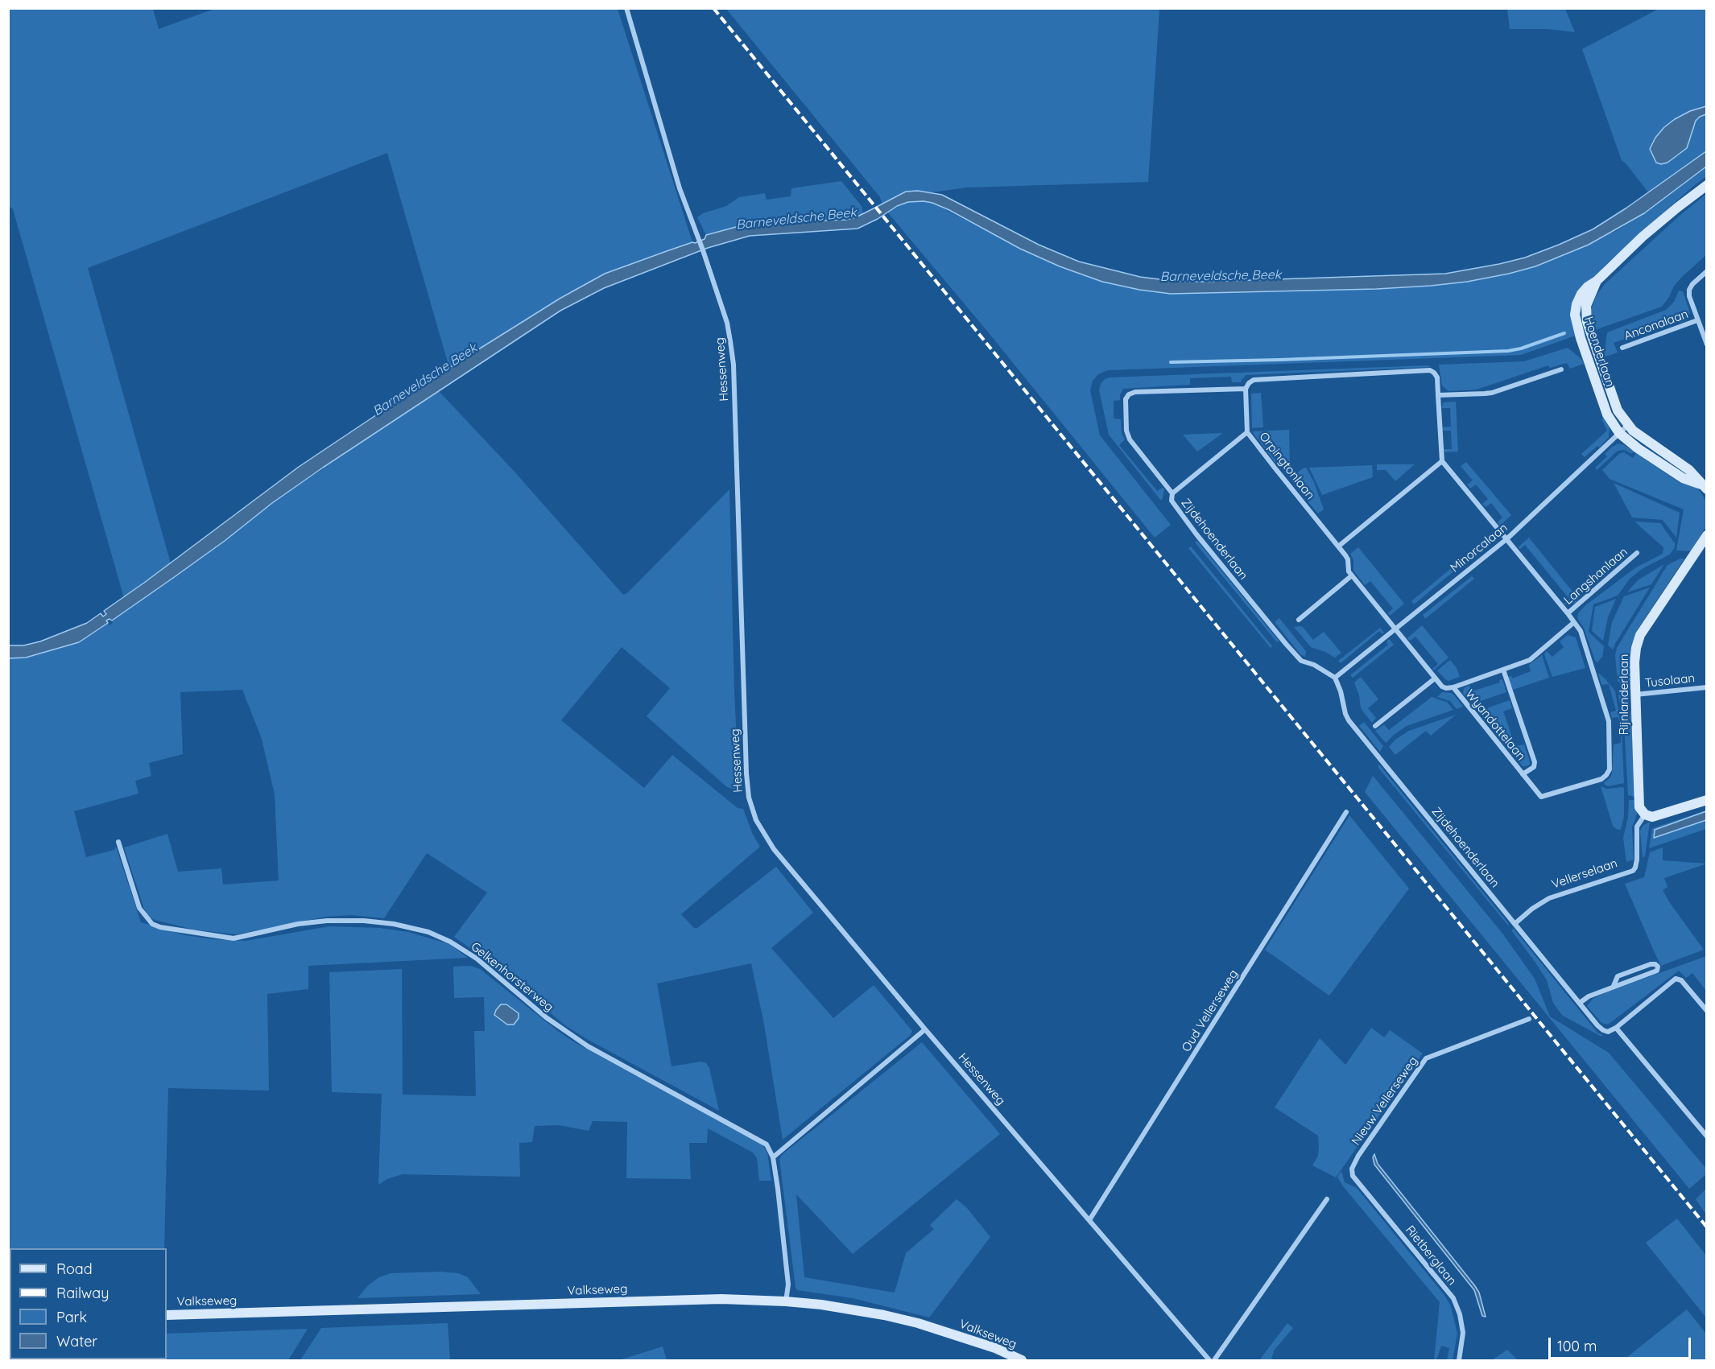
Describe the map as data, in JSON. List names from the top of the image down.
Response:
{
  "streets": {
    "street": [
      "Anconalaan",
      "Hoenderlaan",
      "Hessenweg",
      "Orpingtonlaan",
      "Zijdehoenderlaan",
      "Minorcalaan",
      "Langshanlaan",
      "Tusolaan",
      "Rijnlanderlaan",
      "Wyandottelaan",
      "Vellerselaan",
      "Gelkenhorsterweg",
      "Oud Vellerseweg",
      "Nieuw Vellerseweg",
      "Rietberglaan",
      "Valkseweg"
    ]
  },
  "crossings": [
    ["Hoenderlaan", "Minorcalaan"],
    ["Hessenweg", "Oud Vellerseweg"],
    ["Orpingtonlaan", "Zijdehoenderlaan"],
    ["Orpingtonlaan", "Minorcalaan"],
    ["Orpingtonlaan", "Wyandottelaan"],
    ["Zijdehoenderlaan", "Minorcalaan"],
    ["Zijdehoenderlaan", "Vellerselaan"],
    ["Minorcalaan", "Langshanlaan"],
    ["Minorcalaan", "Wyandottelaan"],
    ["Langshanlaan", "Wyandottelaan"],
    ["Tusolaan", "Rijnlanderlaan"],
    ["Rijnlanderlaan", "Vellerselaan"],
    ["Nieuw Vellerseweg", "Rietberglaan"]
  ],
  "water": ["Barneveldsche Beek"],
  "legend": [
    "Road",
    "Railway",
    "Park",
    "Water"
  ],
  "scale_bar": "100 m"
}
